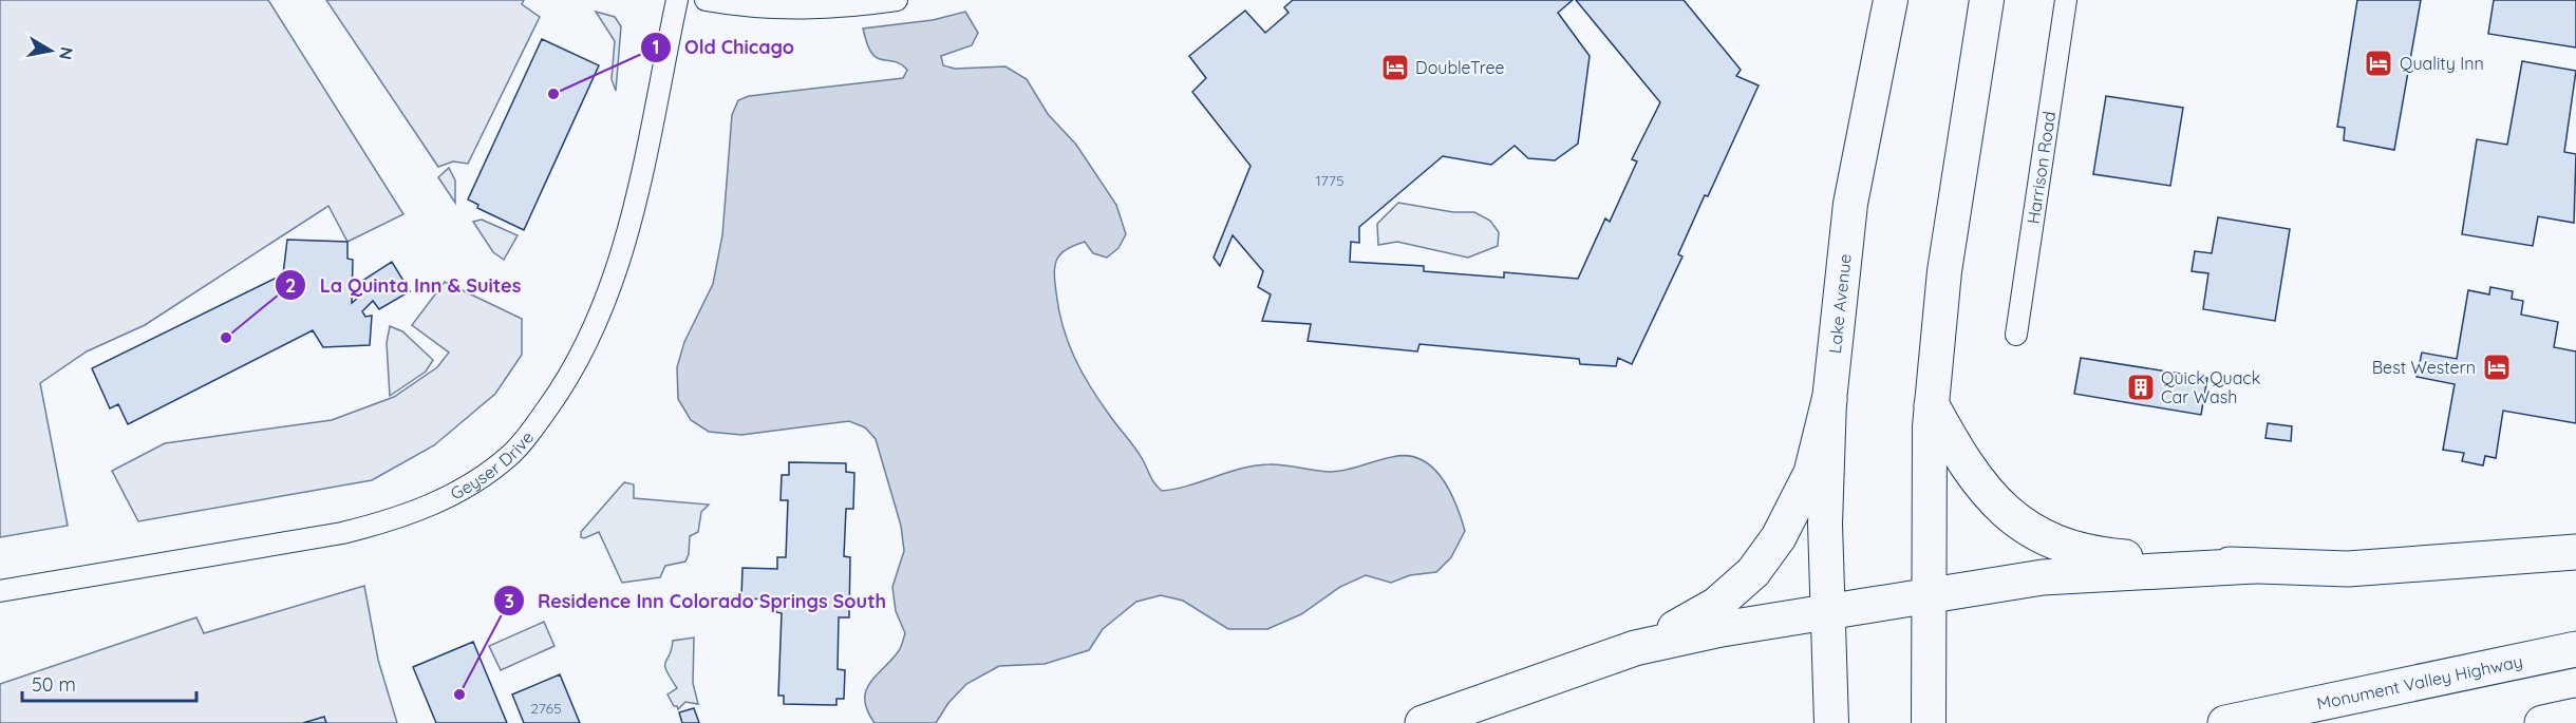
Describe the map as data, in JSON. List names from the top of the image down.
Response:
{
  "streets": {
    "highway": ["Monument Valley Highway"],
    "main road": ["Lake Avenue"],
    "street": ["Harrison Road", "Geyser Drive"]
  },
  "places": {
    "hotel": ["Quality Inn", "DoubleTree", "Best Western"],
    "other": ["Old Chicago", "La Quinta Inn & Suites", "Residence Inn Colorado Springs South"],
    "building": ["Quick Quack Car Wash"]
  },
  "house_numbers": ["1775", "2765"],
  "scale_bar": "50 m",
  "north": "right"
}
